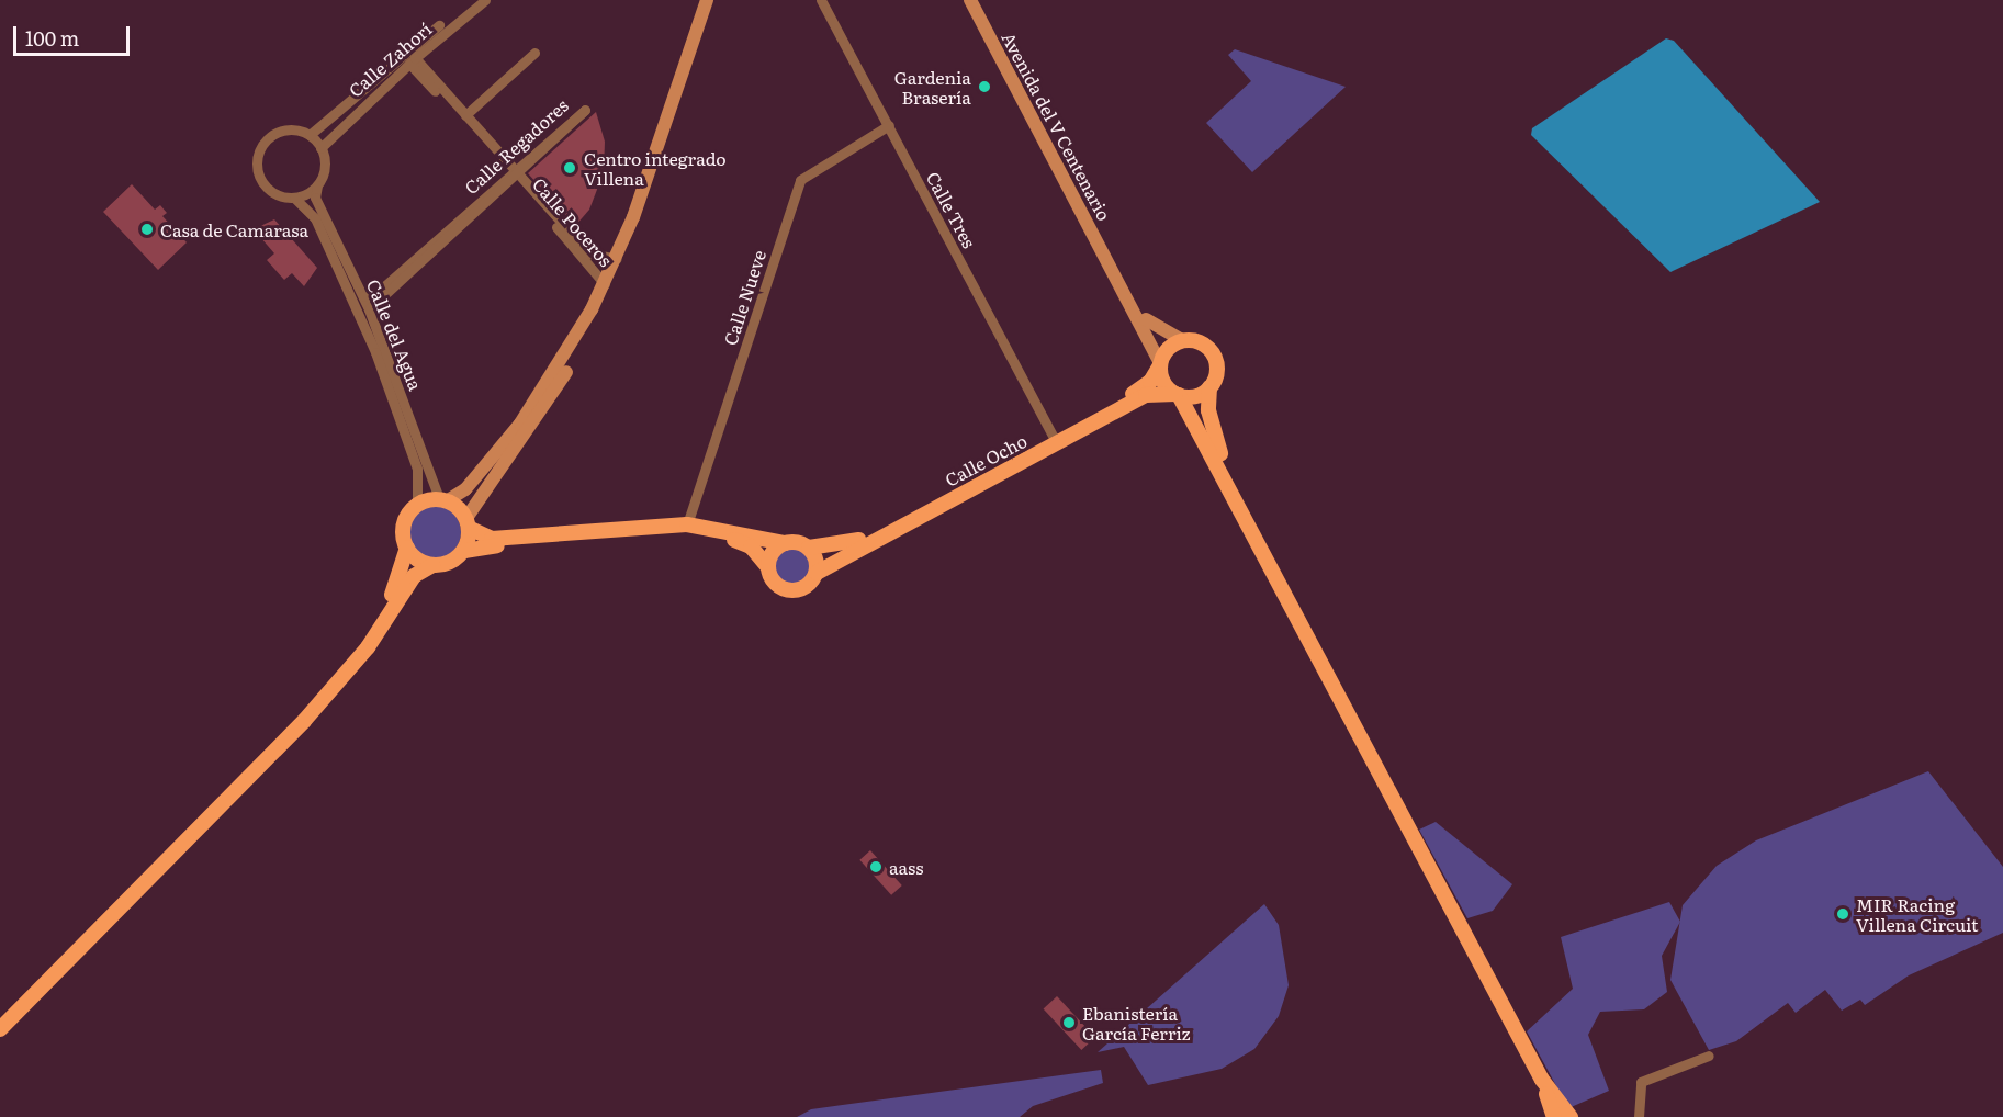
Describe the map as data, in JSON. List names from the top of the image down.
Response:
{
  "streets": {
    "main road": ["Calle Ocho"],
    "street": [
      "Calle Zahorí",
      "Avenida del V Centenario",
      "Calle Regadores",
      "Calle Tres",
      "Calle Poceros",
      "Calle Nueve",
      "Calle del Agua"
    ]
  },
  "crossings": [
    ["Calle Zahorí", "Calle Poceros"],
    ["Calle Zahorí", "Calle del Agua"],
    ["Avenida del V Centenario", "Calle Ocho"],
    ["Calle Regadores", "Calle Poceros"],
    ["Calle Regadores", "Calle del Agua"],
    ["Calle Tres", "Calle Nueve"],
    ["Calle Tres", "Calle Ocho"]
  ],
  "places": [
    "Gardenia Brasería",
    "Centro integrado Villena",
    "Casa de Camarasa",
    "aass",
    "MIR Racing Villena Circuit",
    "Ebanistería García Ferriz"
  ],
  "scale_bar": "100 m"
}
